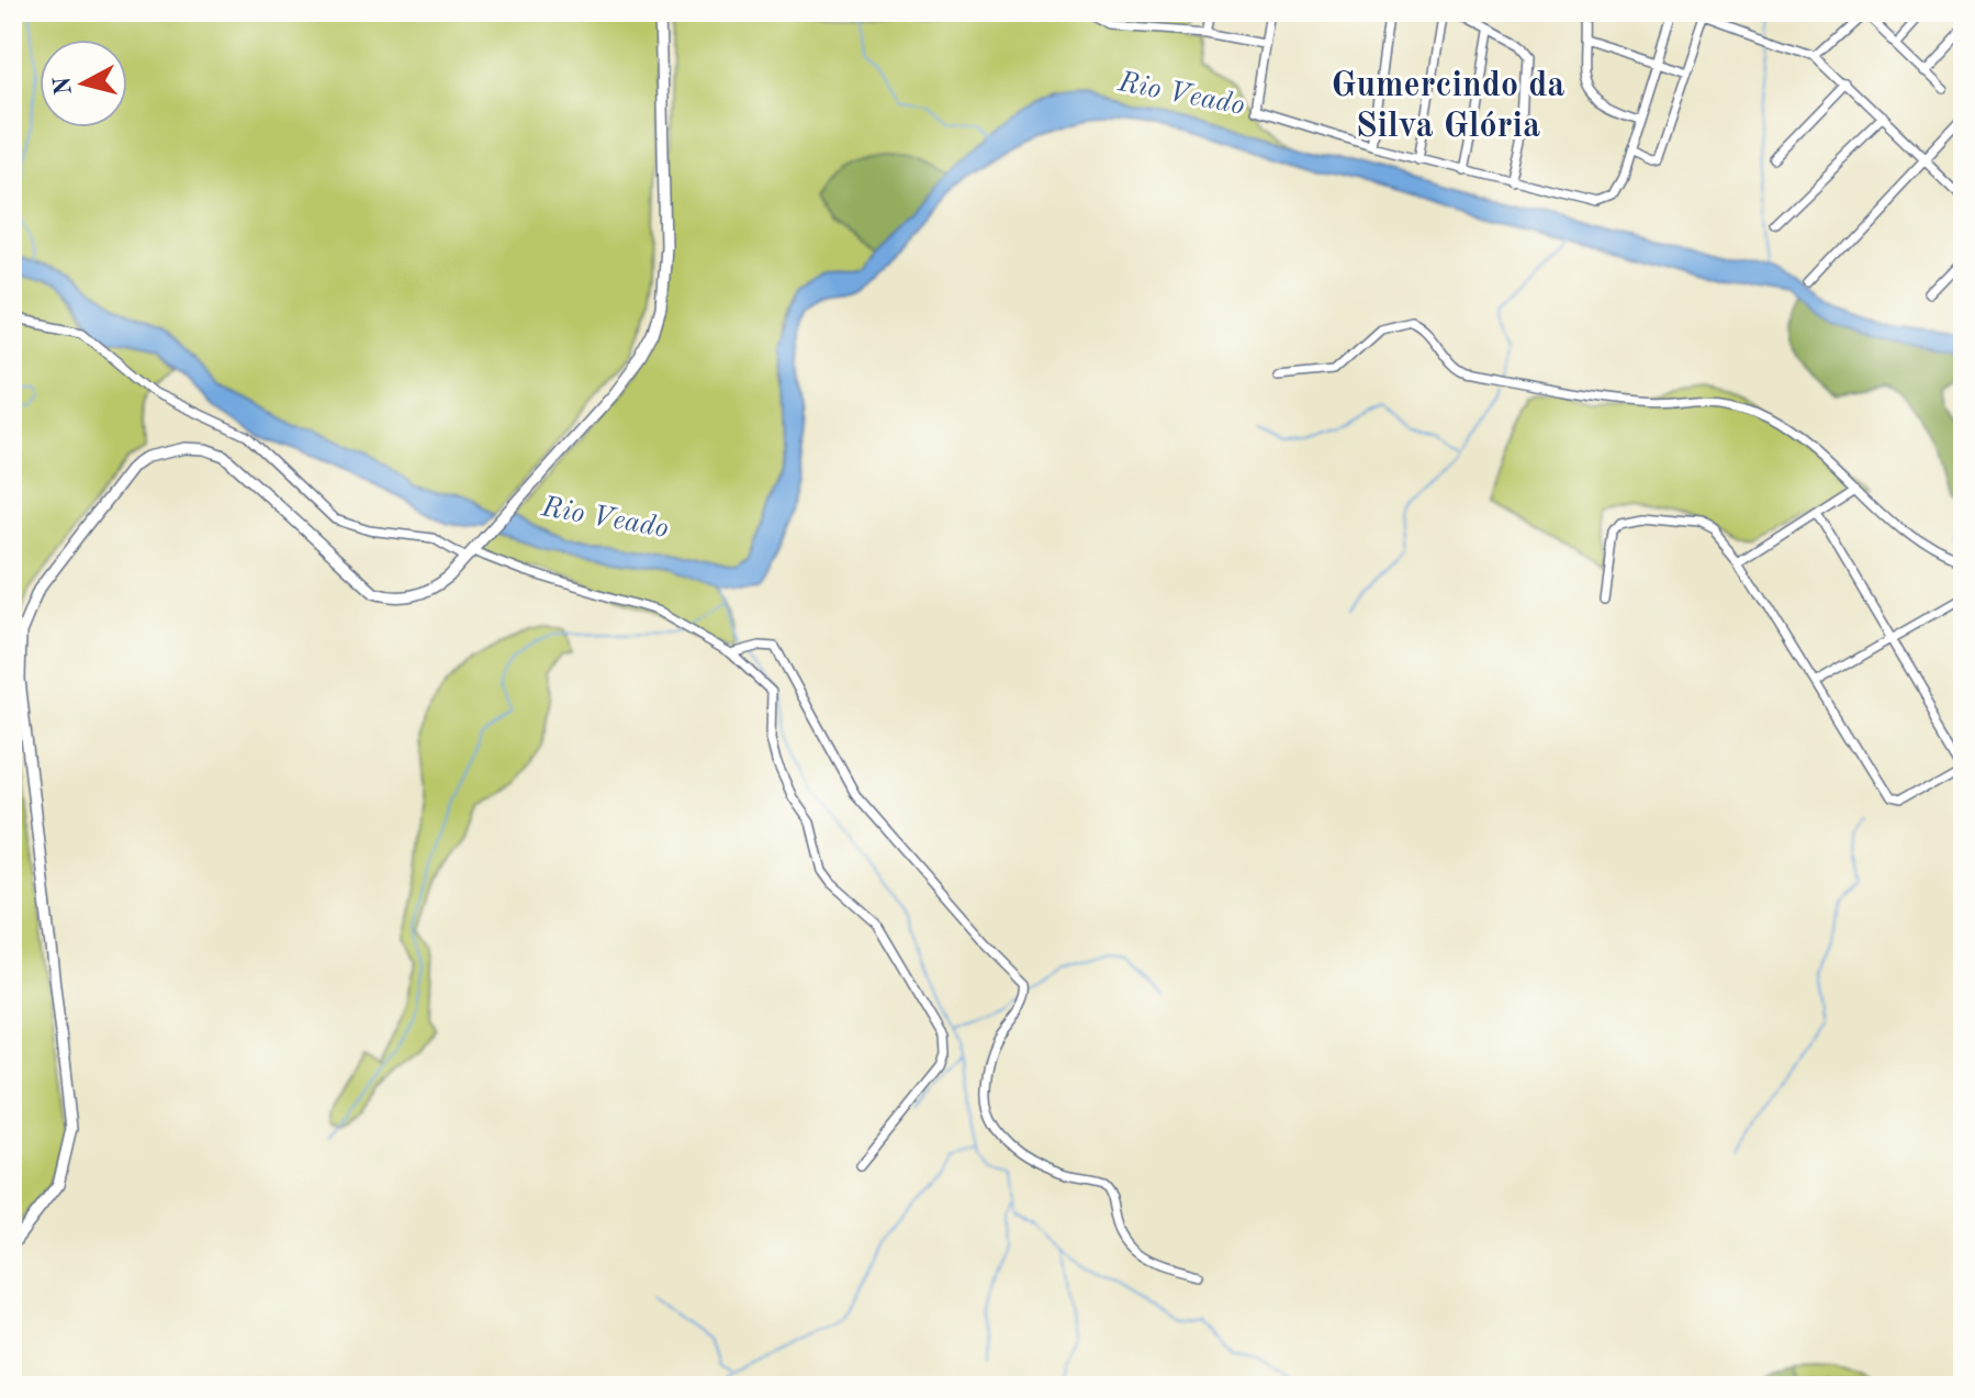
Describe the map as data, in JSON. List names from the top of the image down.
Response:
{
  "districts": ["Gumercindo da Silva Glória"],
  "water": ["Rio Veado"],
  "north": "left"
}
